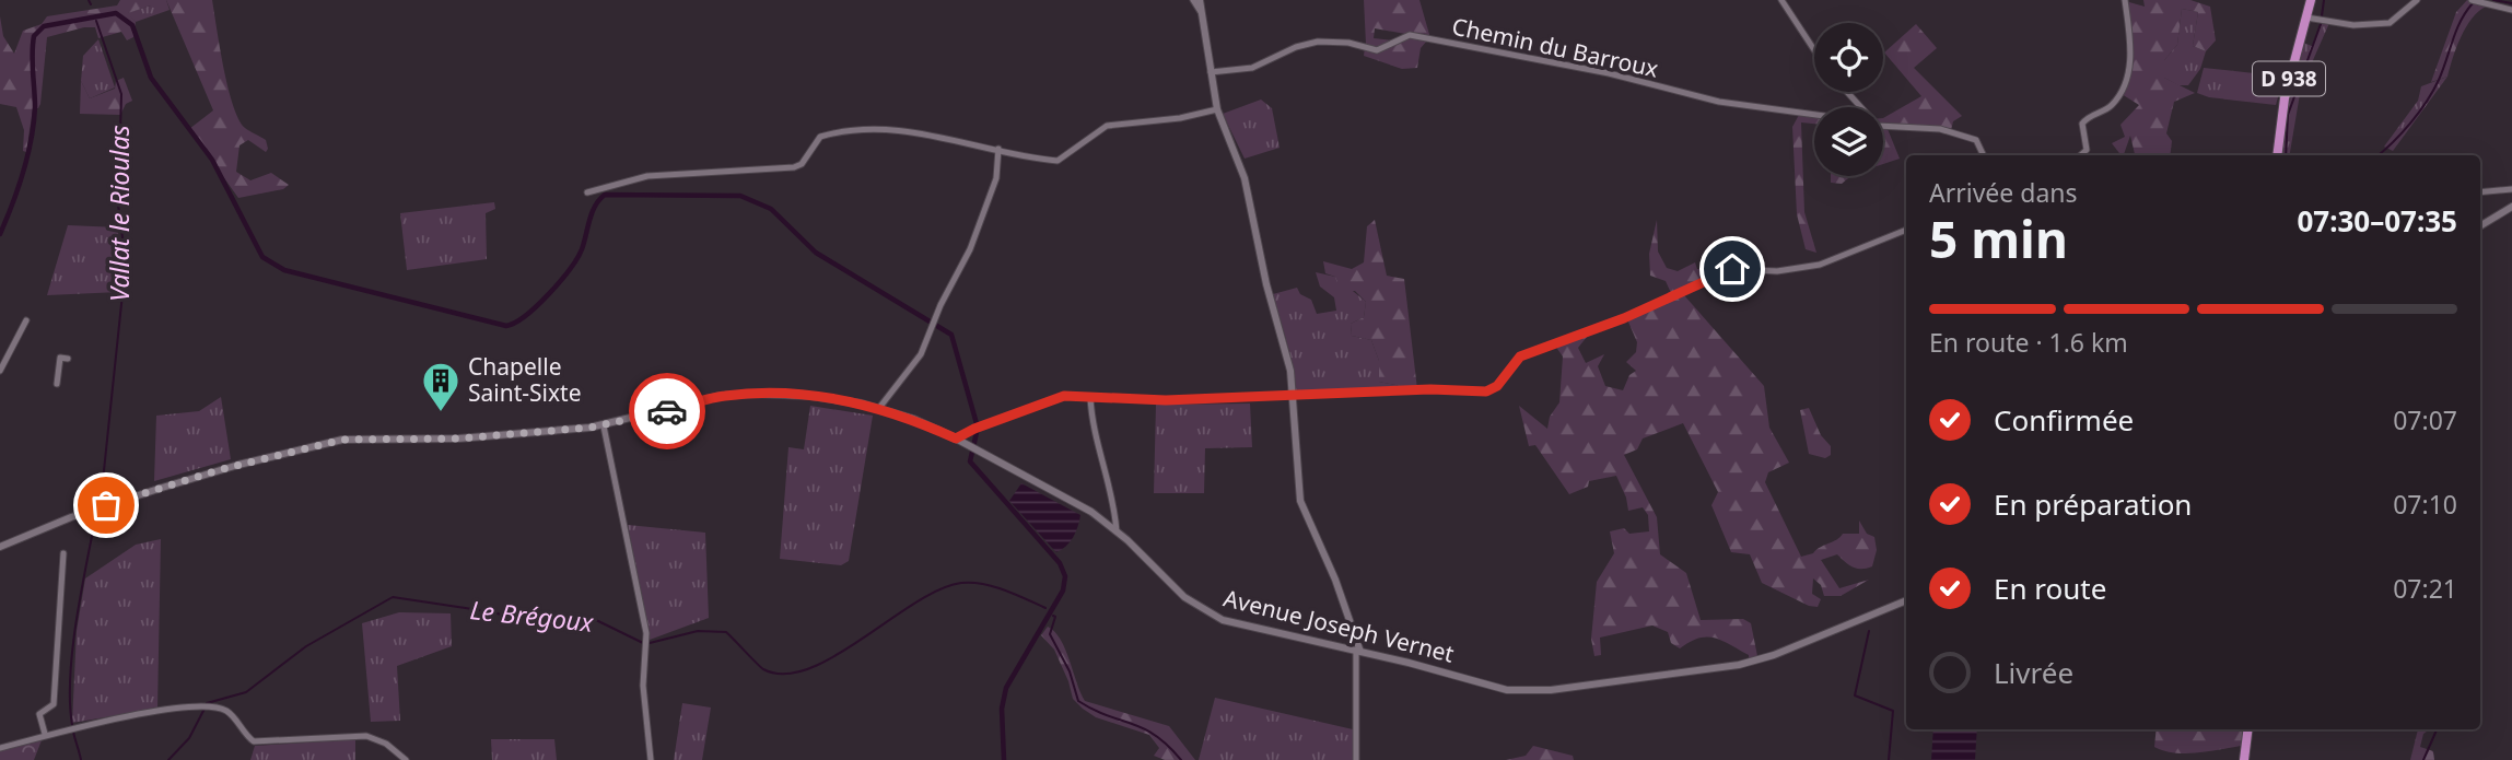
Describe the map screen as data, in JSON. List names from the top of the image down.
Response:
{
  "streets": {
    "main road": ["D 938"],
    "street": ["Chemin du Barroux", "Avenue Joseph Vernet"]
  },
  "water": ["Vallat le Rioulas", "Le Brégoux"],
  "places": {
    "building": ["Chapelle Saint-Sixte"]
  },
  "page": {
    "heading": ["5 min", "Arrivée dans", "07:30–07:35"],
    "bar": "En route · 1.6 km",
    "list": [
      ["Confirmée", "07:07"],
      ["En préparation", "07:10"],
      ["En route", "07:21"],
      "Livrée"
    ]
  }
}
